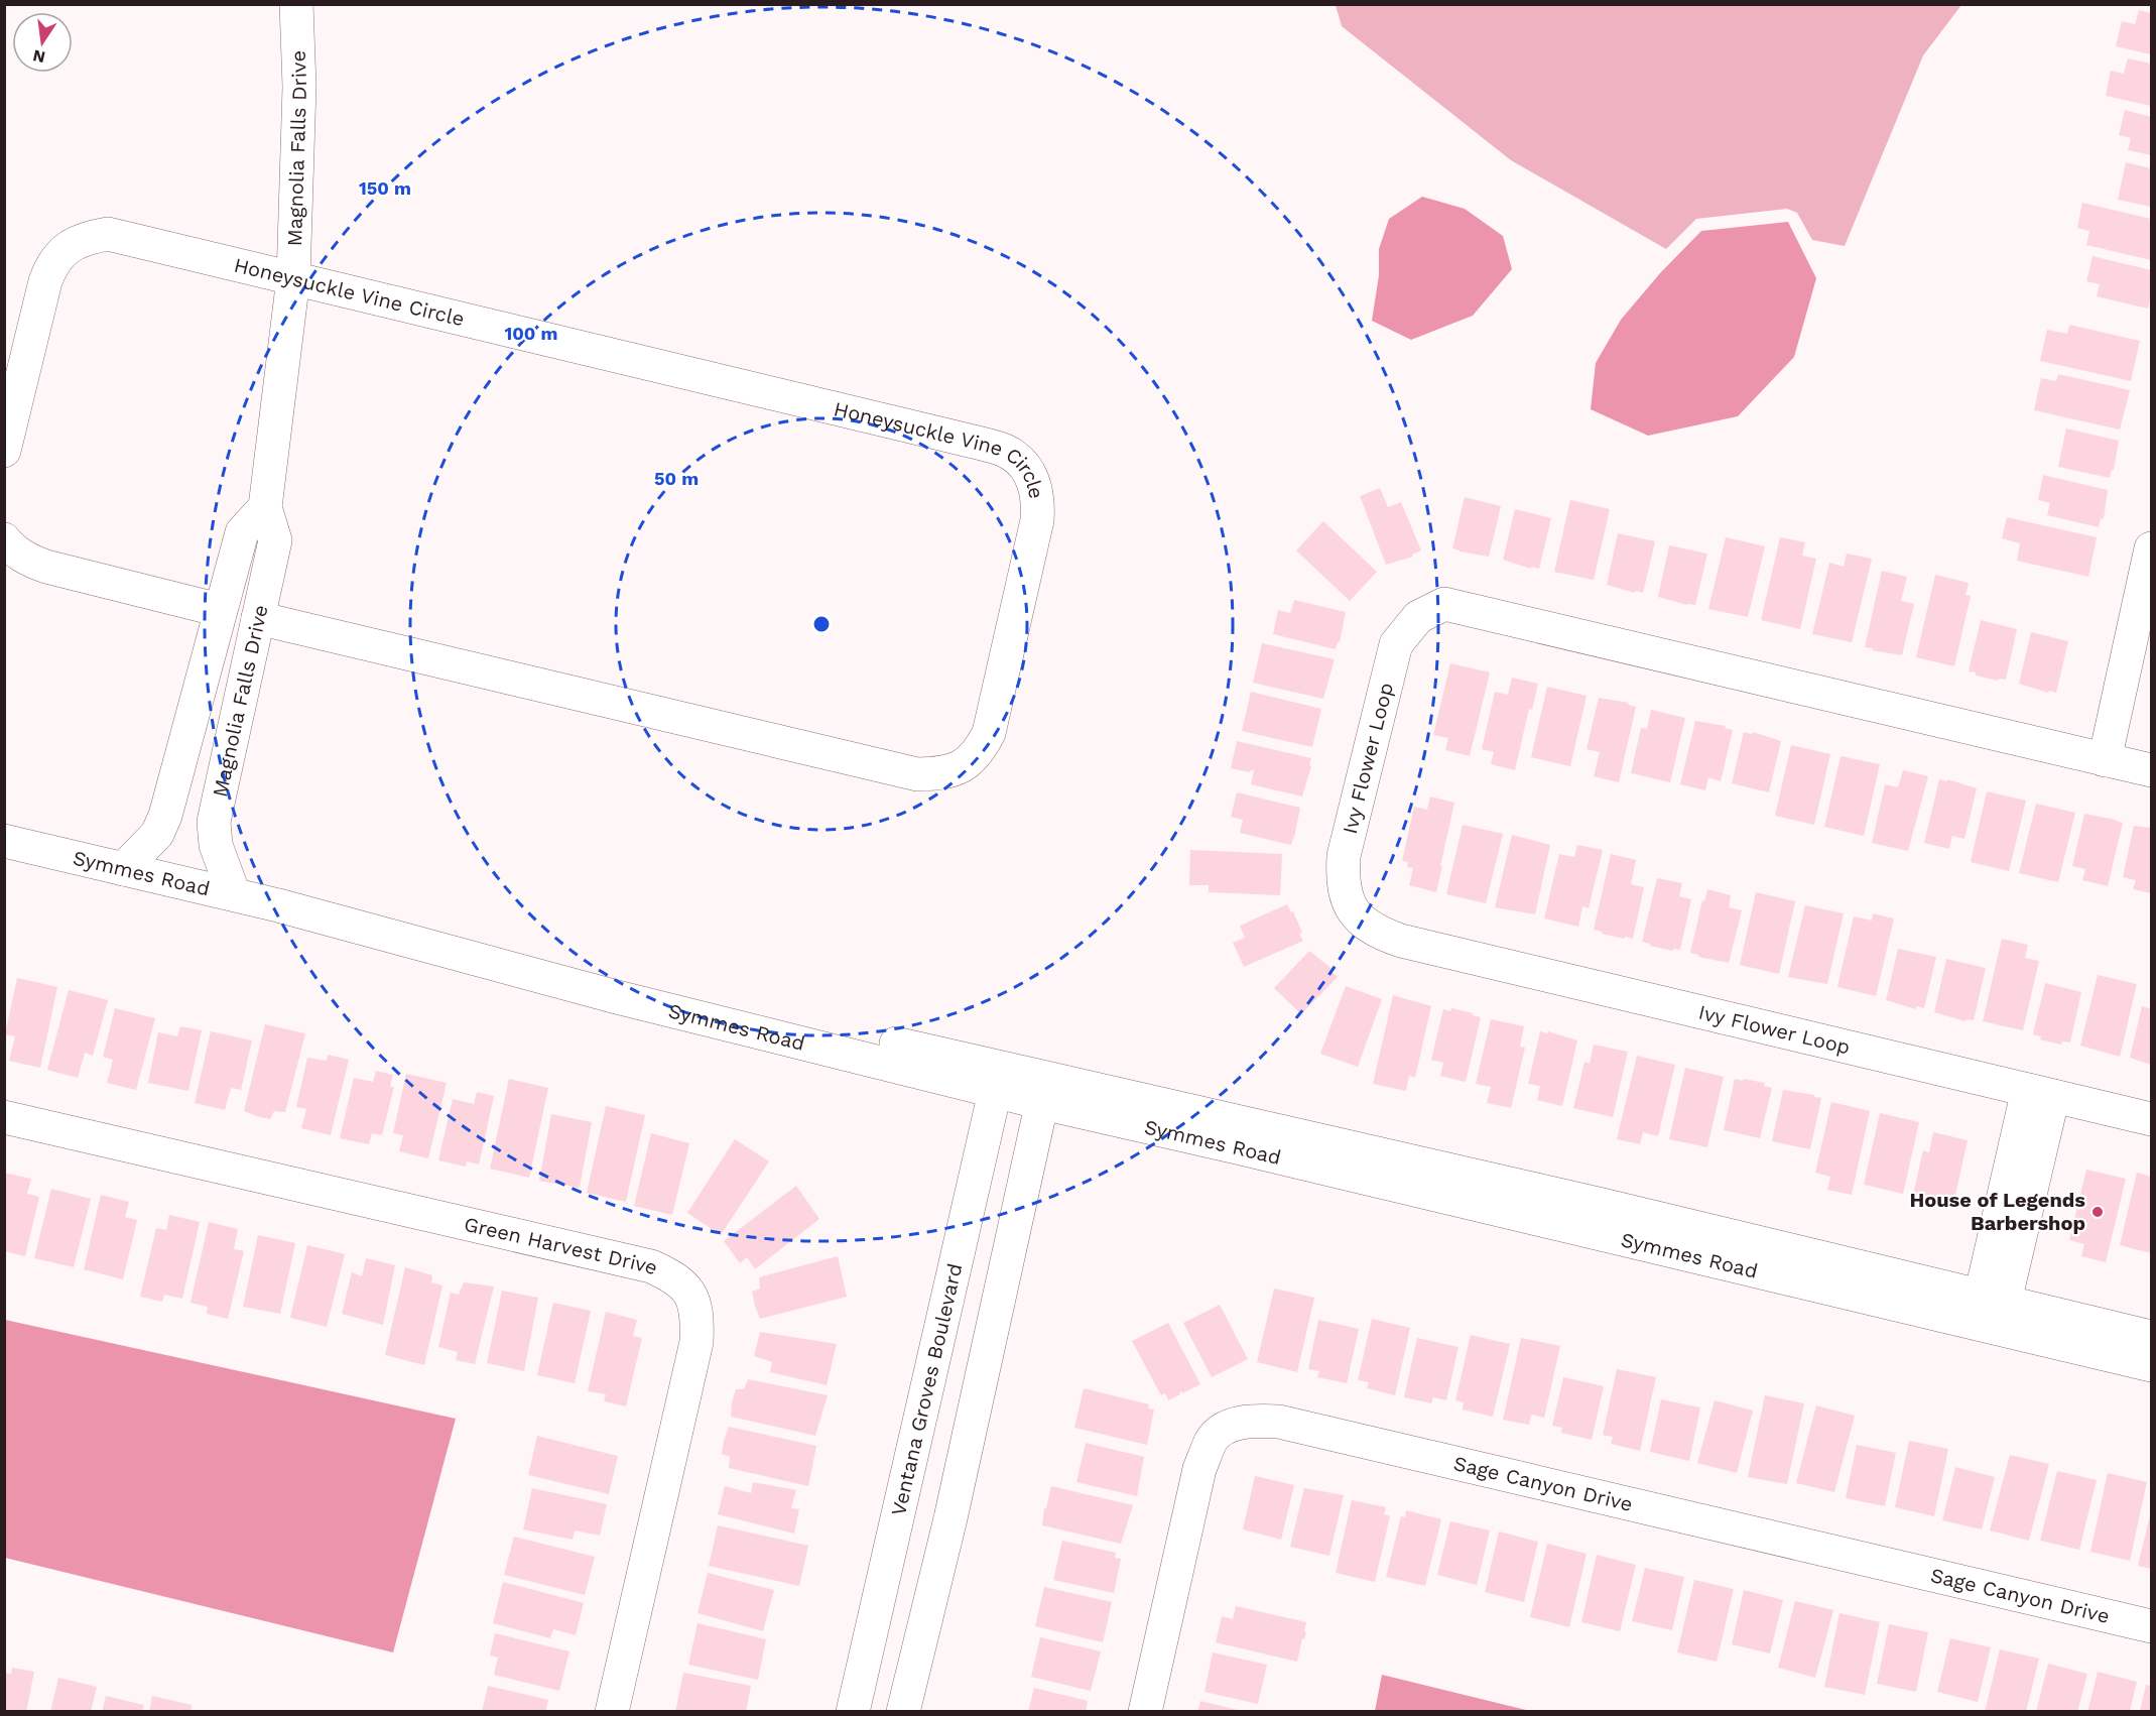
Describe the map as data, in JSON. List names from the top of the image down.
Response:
{
  "streets": {
    "street": [
      "Magnolia Falls Drive",
      "Honeysuckle Vine Circle",
      "Ivy Flower Loop",
      "Symmes Road",
      "Green Harvest Drive",
      "Ventana Groves Boulevard",
      "Sage Canyon Drive"
    ]
  },
  "crossings": [
    ["Magnolia Falls Drive", "Honeysuckle Vine Circle"],
    ["Magnolia Falls Drive", "Symmes Road"],
    ["Symmes Road", "Ventana Groves Boulevard"]
  ],
  "places": ["House of Legends Barbershop"],
  "north": "bottom",
  "rings": ["150 m", "100 m", "50 m"]
}
